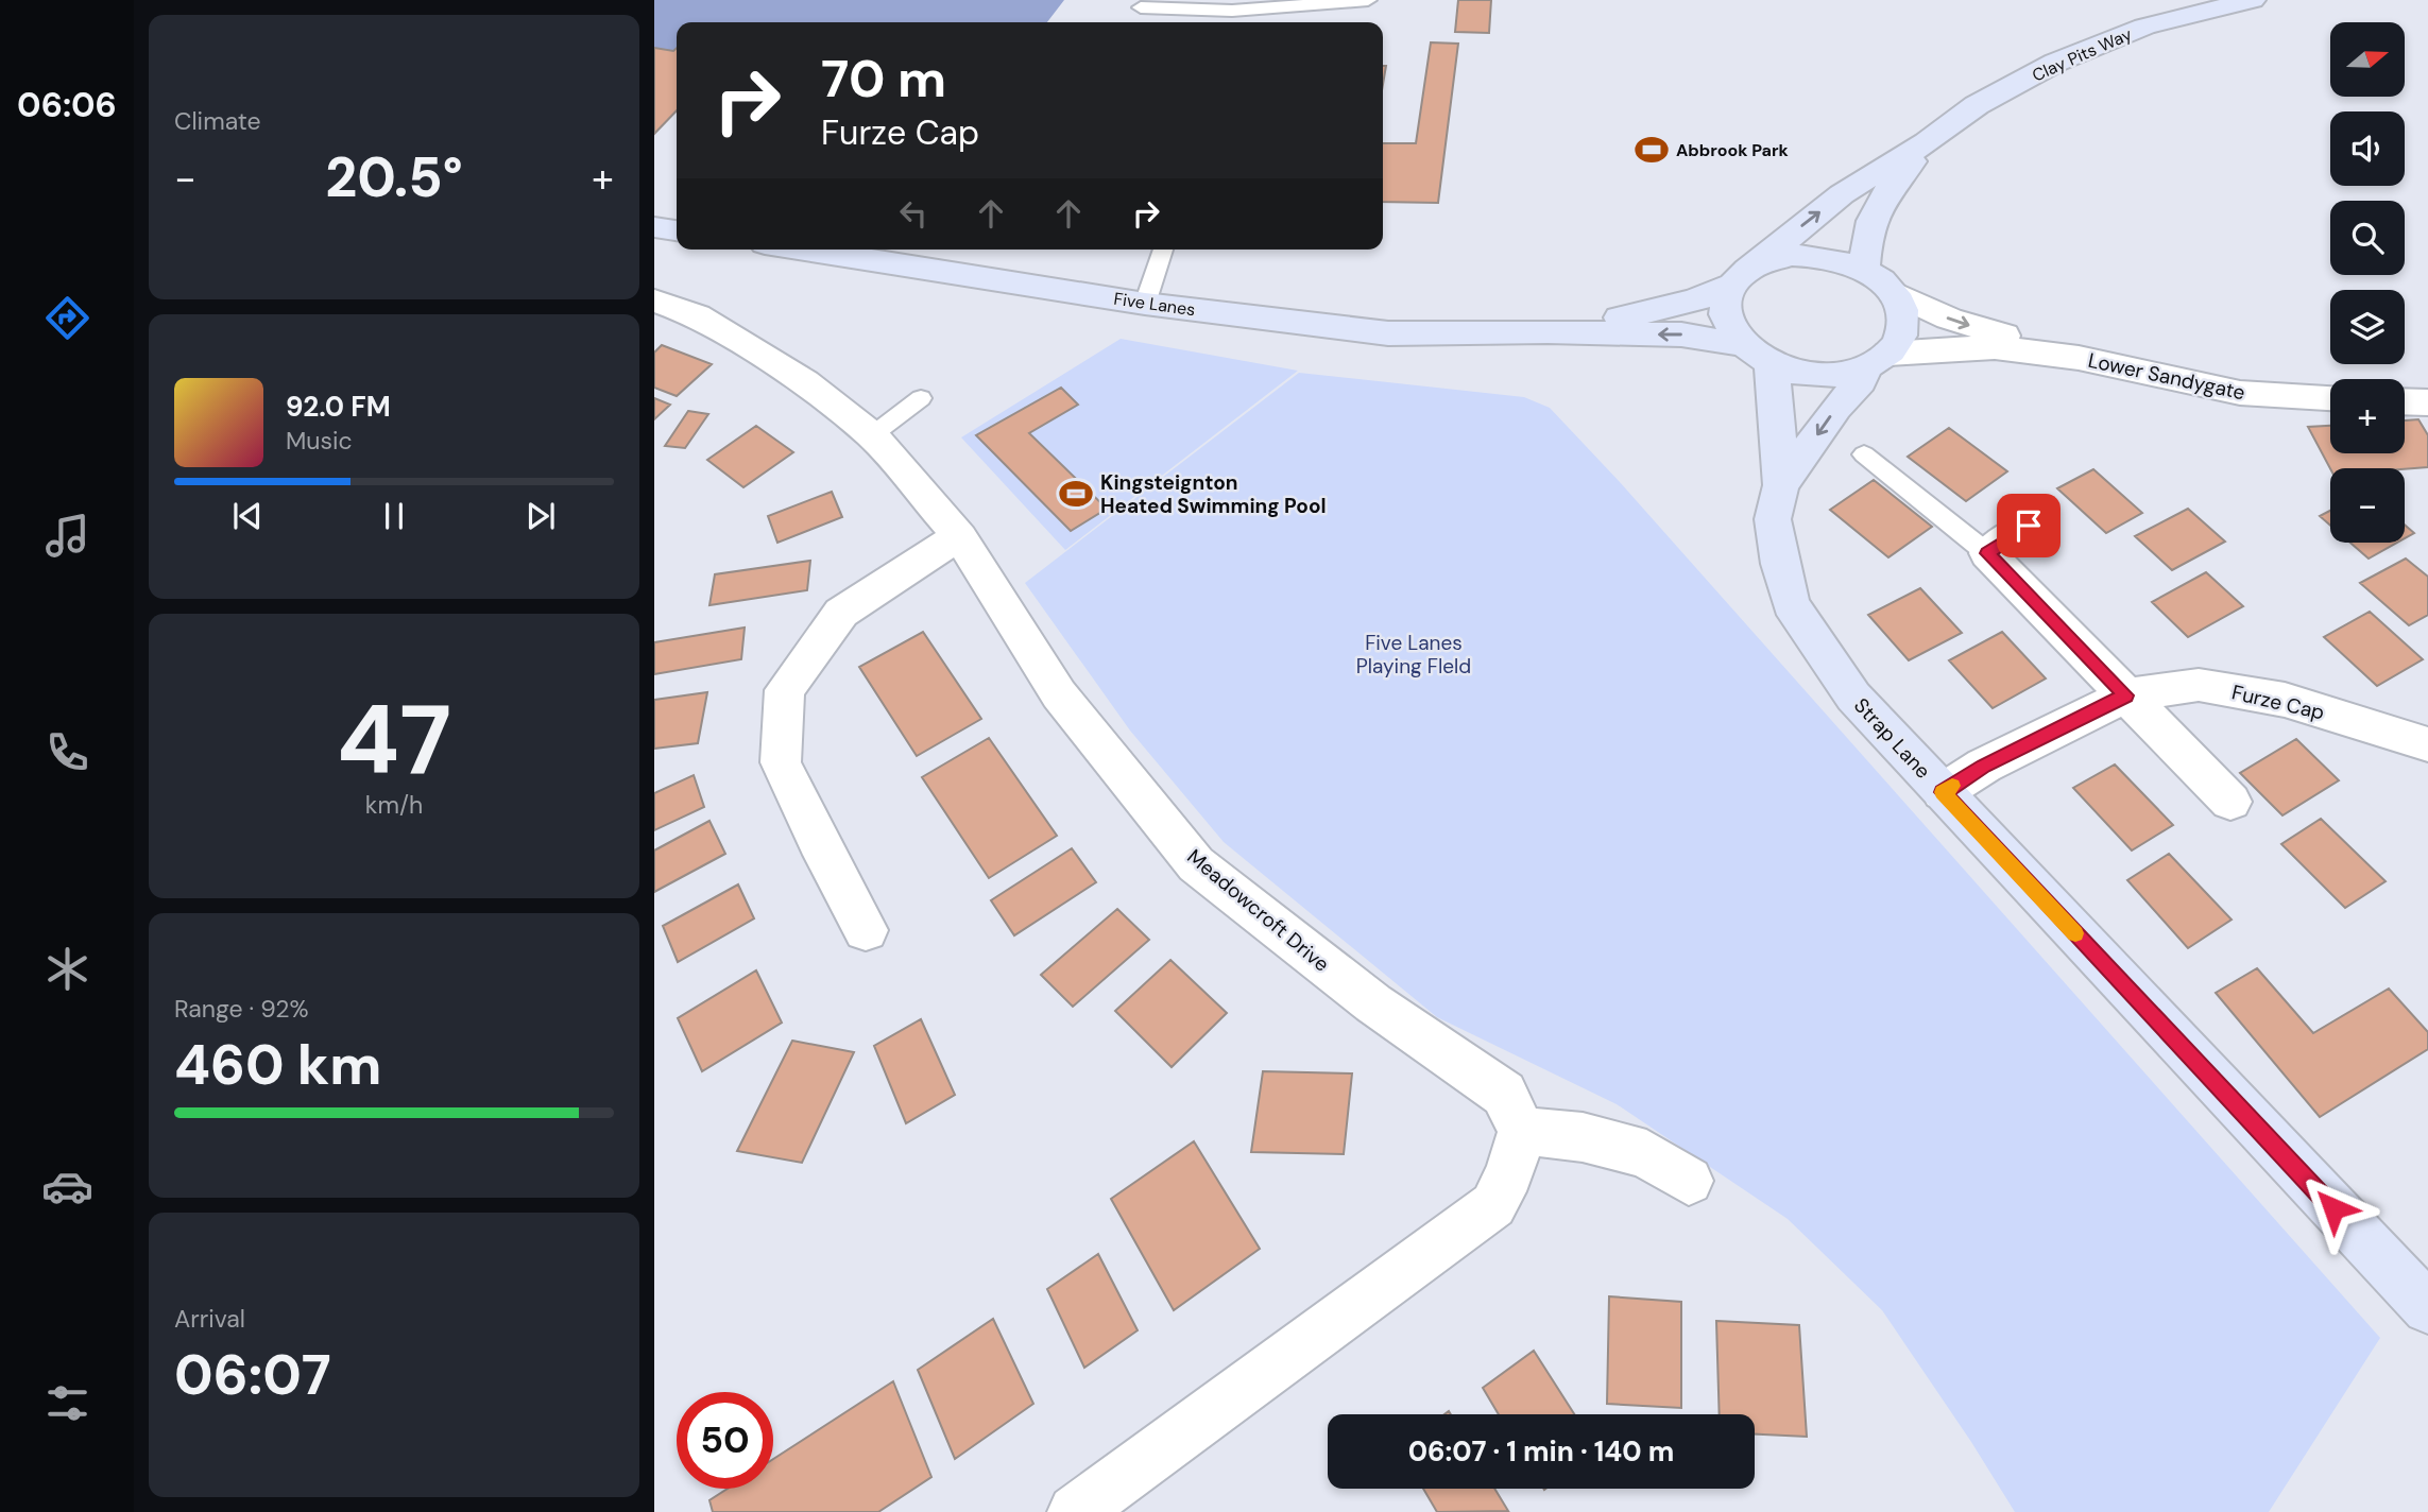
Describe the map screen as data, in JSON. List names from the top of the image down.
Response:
{
  "streets": {
    "main road": ["Clay Pits Way", "Five Lanes", "Strap Lane"],
    "street": ["Lower Sandygate", "Furze Cap", "Meadowcroft Drive"]
  },
  "crossings": [
    ["Clay Pits Way", "Five Lanes"],
    ["Clay Pits Way", "Lower Sandygate"],
    ["Clay Pits Way", "Strap Lane"],
    ["Five Lanes", "Lower Sandygate"],
    ["Five Lanes", "Strap Lane"],
    ["Lower Sandygate", "Strap Lane"],
    ["Furze Cap", "Strap Lane"]
  ],
  "parks": ["Five Lanes Playing FIeld"],
  "places": {
    "sports": ["Abbrook Park", "Kingsteignton Heated Swimming Pool"]
  },
  "north": "right",
  "page": {
    "tabs": "06:06",
    "tile": [
      "Climate",
      ["47", "km/h"],
      ["Range · 92%", "460 km"],
      ["Arrival", "06:07"]
    ],
    "map_buttons": ["+", "−"],
    "turn": ["70 m", "Furze Cap"],
    "heat": ["−", "20.5°", "+"],
    "song": ["92.0 FM", "Music"],
    "limit": "50",
    "trip": "06:07 · 1 min · 140 m"
  }
}
